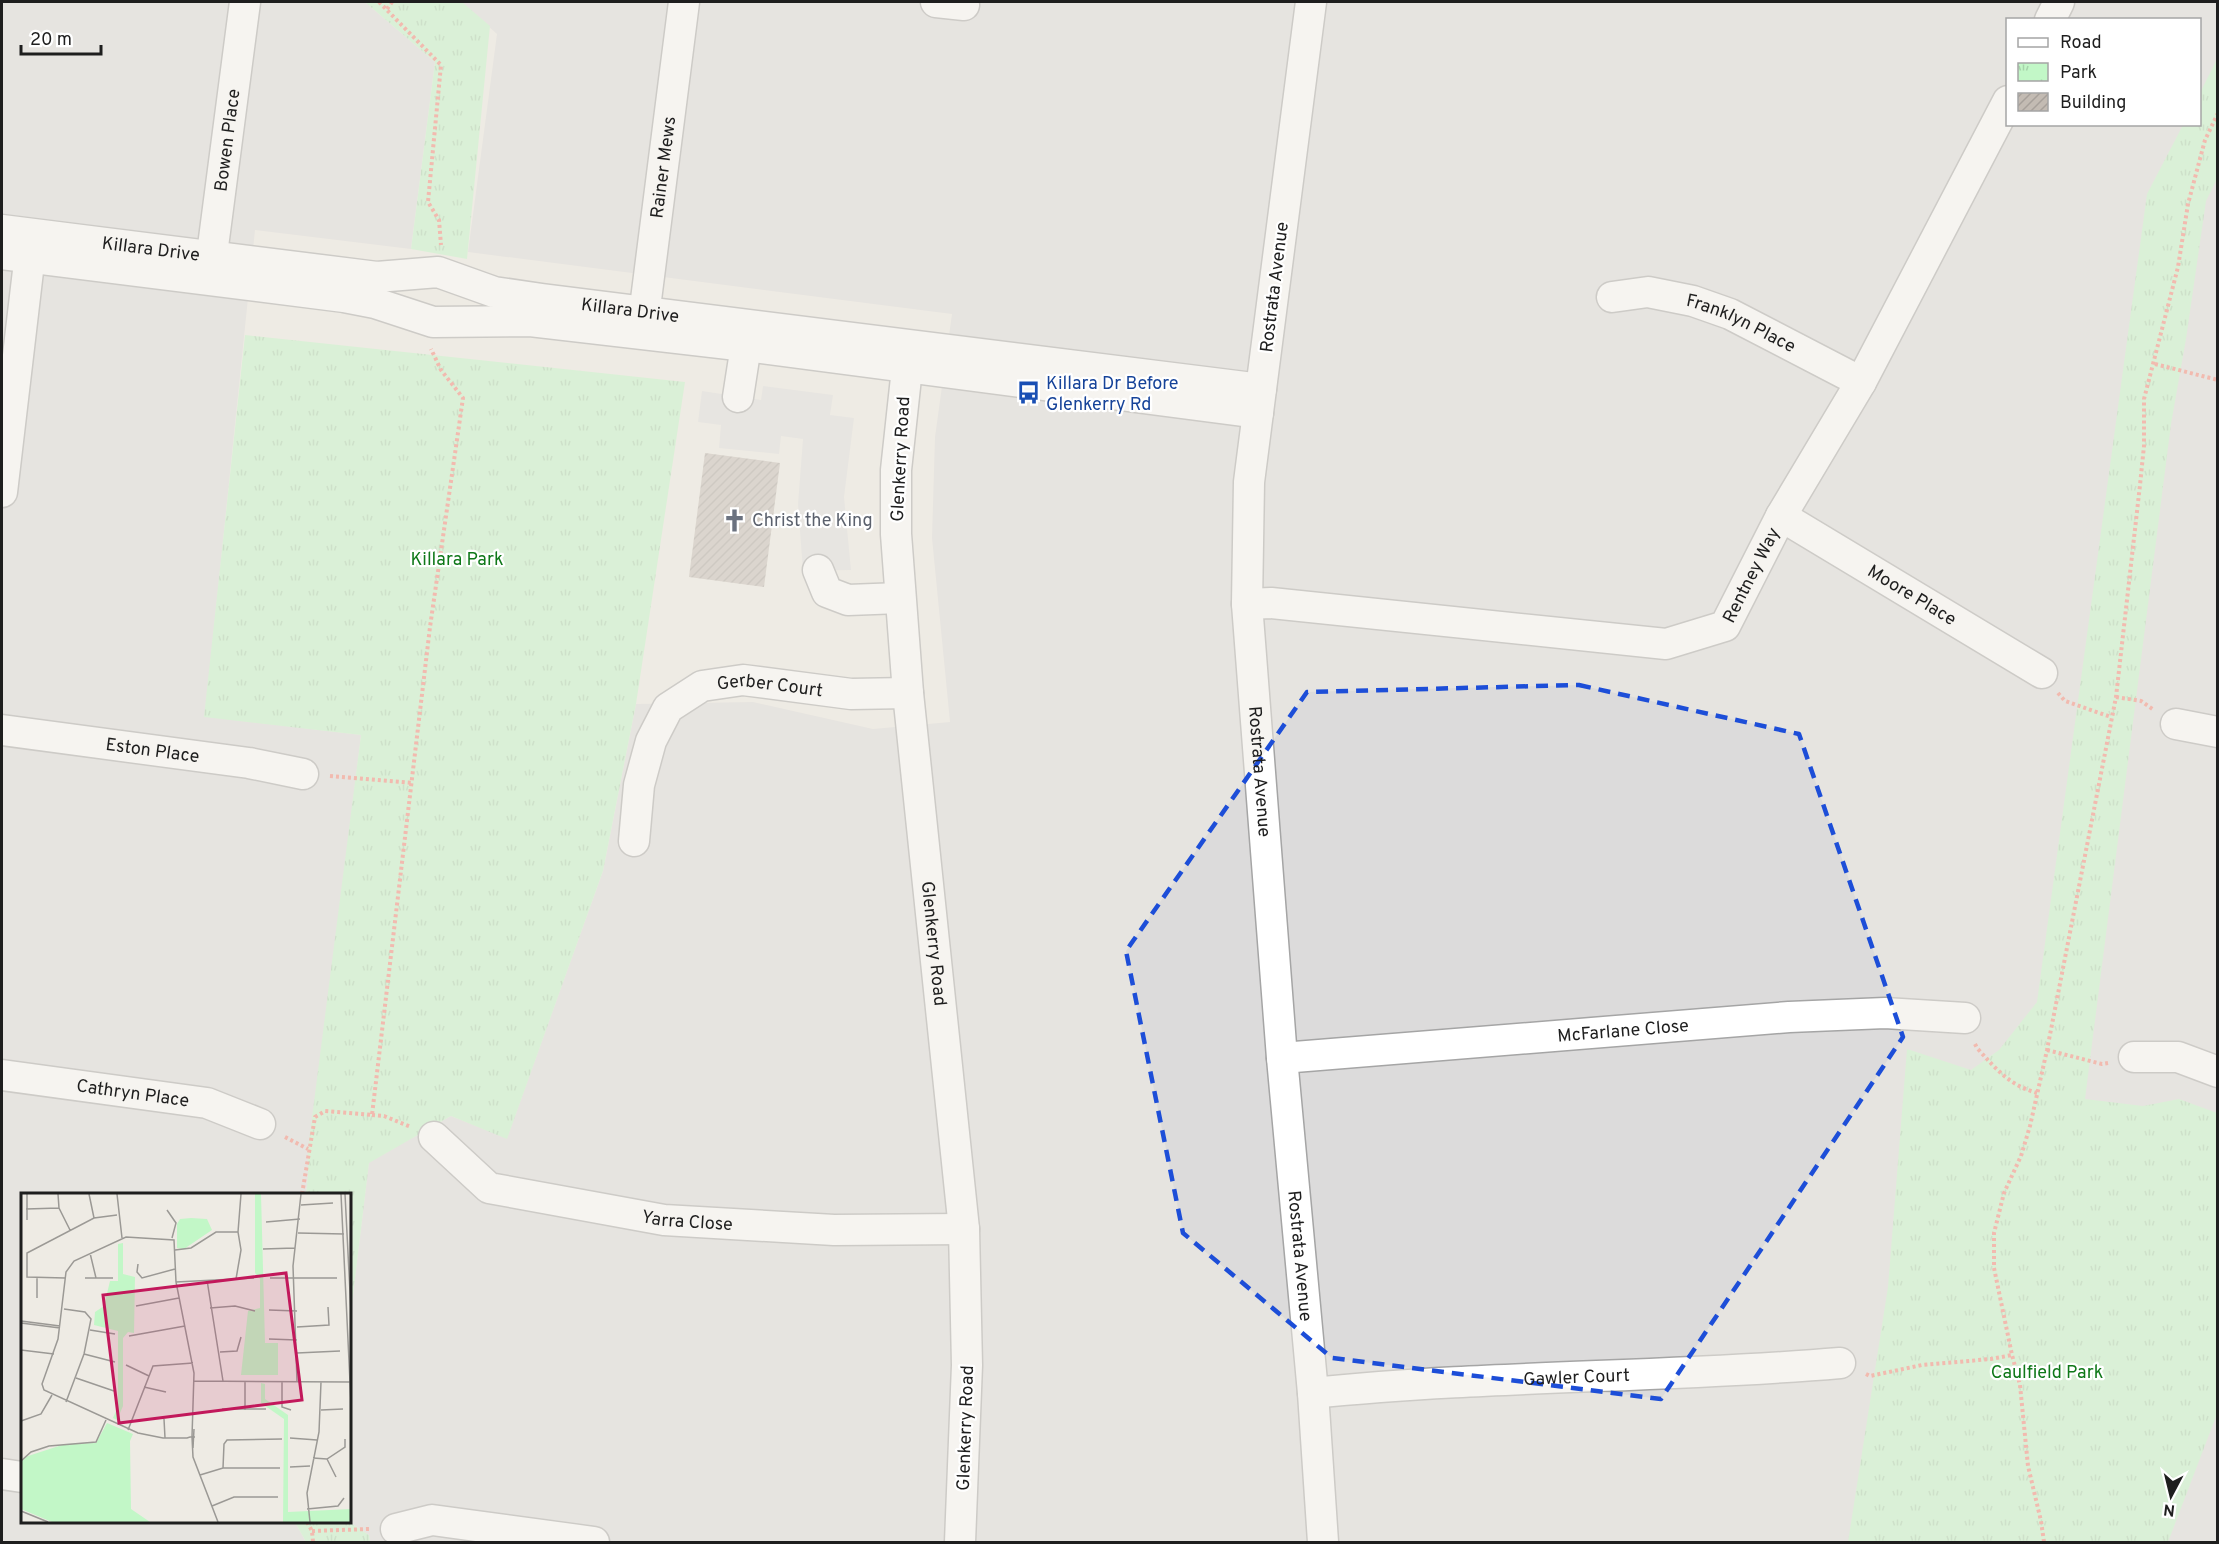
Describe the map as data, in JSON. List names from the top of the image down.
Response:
{
  "streets": {
    "street": [
      "Bowen Place",
      "Rainer Mews",
      "Killara Drive",
      "Rostrata Avenue",
      "Franklyn Place",
      "Glenkerry Road",
      "Rentney Way",
      "Moore Place",
      "Gerber Court",
      "Eston Place",
      "McFarlane Close",
      "Cathryn Place",
      "Yarra Close",
      "Gawler Court"
    ]
  },
  "crossings": [
    ["Bowen Place", "Killara Drive"],
    ["Rainer Mews", "Killara Drive"],
    ["Killara Drive", "Rostrata Avenue"],
    ["Killara Drive", "Glenkerry Road"],
    ["Rostrata Avenue", "Rentney Way"],
    ["Rostrata Avenue", "McFarlane Close"],
    ["Rostrata Avenue", "Gawler Court"],
    ["Franklyn Place", "Rentney Way"],
    ["Glenkerry Road", "Gerber Court"],
    ["Glenkerry Road", "Yarra Close"],
    ["Rentney Way", "Moore Place"]
  ],
  "parks": ["Killara Park", "Caulfield Park"],
  "places": {
    "bus stop": ["Killara Dr Before Glenkerry Rd"],
    "church": ["Christ the King"]
  },
  "legend": ["Road", "Park", "Building"],
  "scale_bar": "20 m",
  "north": "bottom"
}
